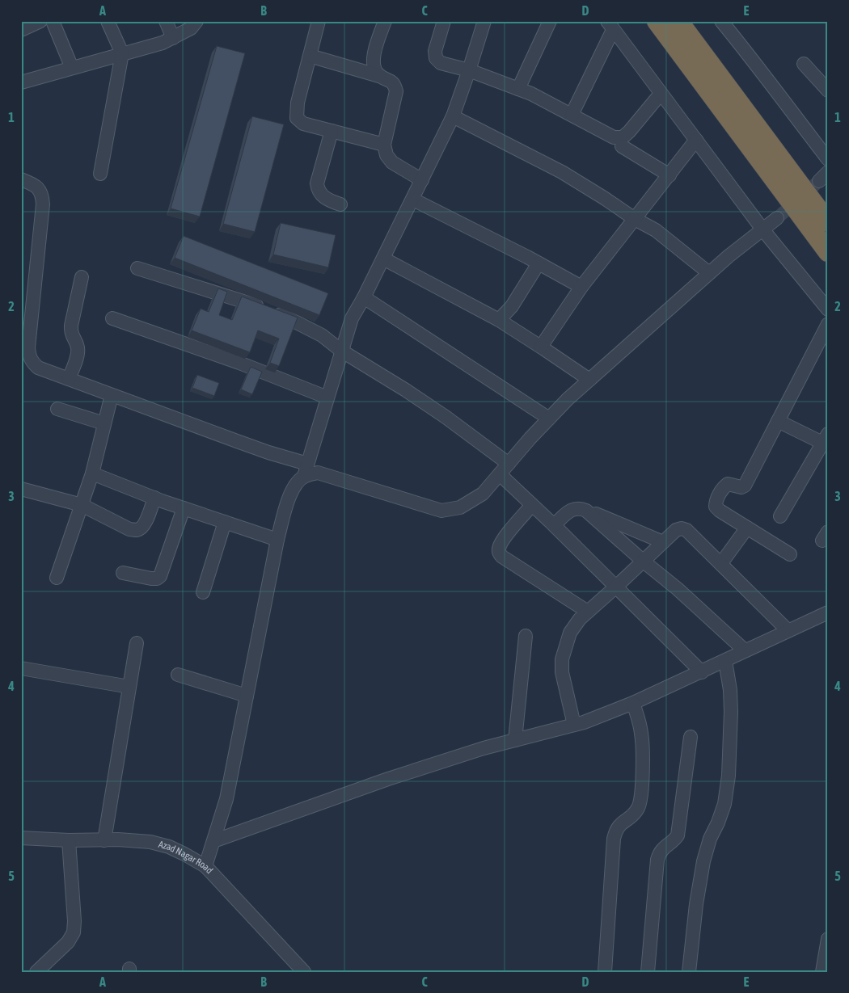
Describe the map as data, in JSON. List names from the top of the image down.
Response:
{
  "streets": {
    "street": ["Azad Nagar Road"]
  },
  "grid": {
    "columns": [
      "A",
      "B",
      "C",
      "D",
      "E"
    ],
    "rows": [
      "1",
      "2",
      "3",
      "4",
      "5"
    ]
  }
}
